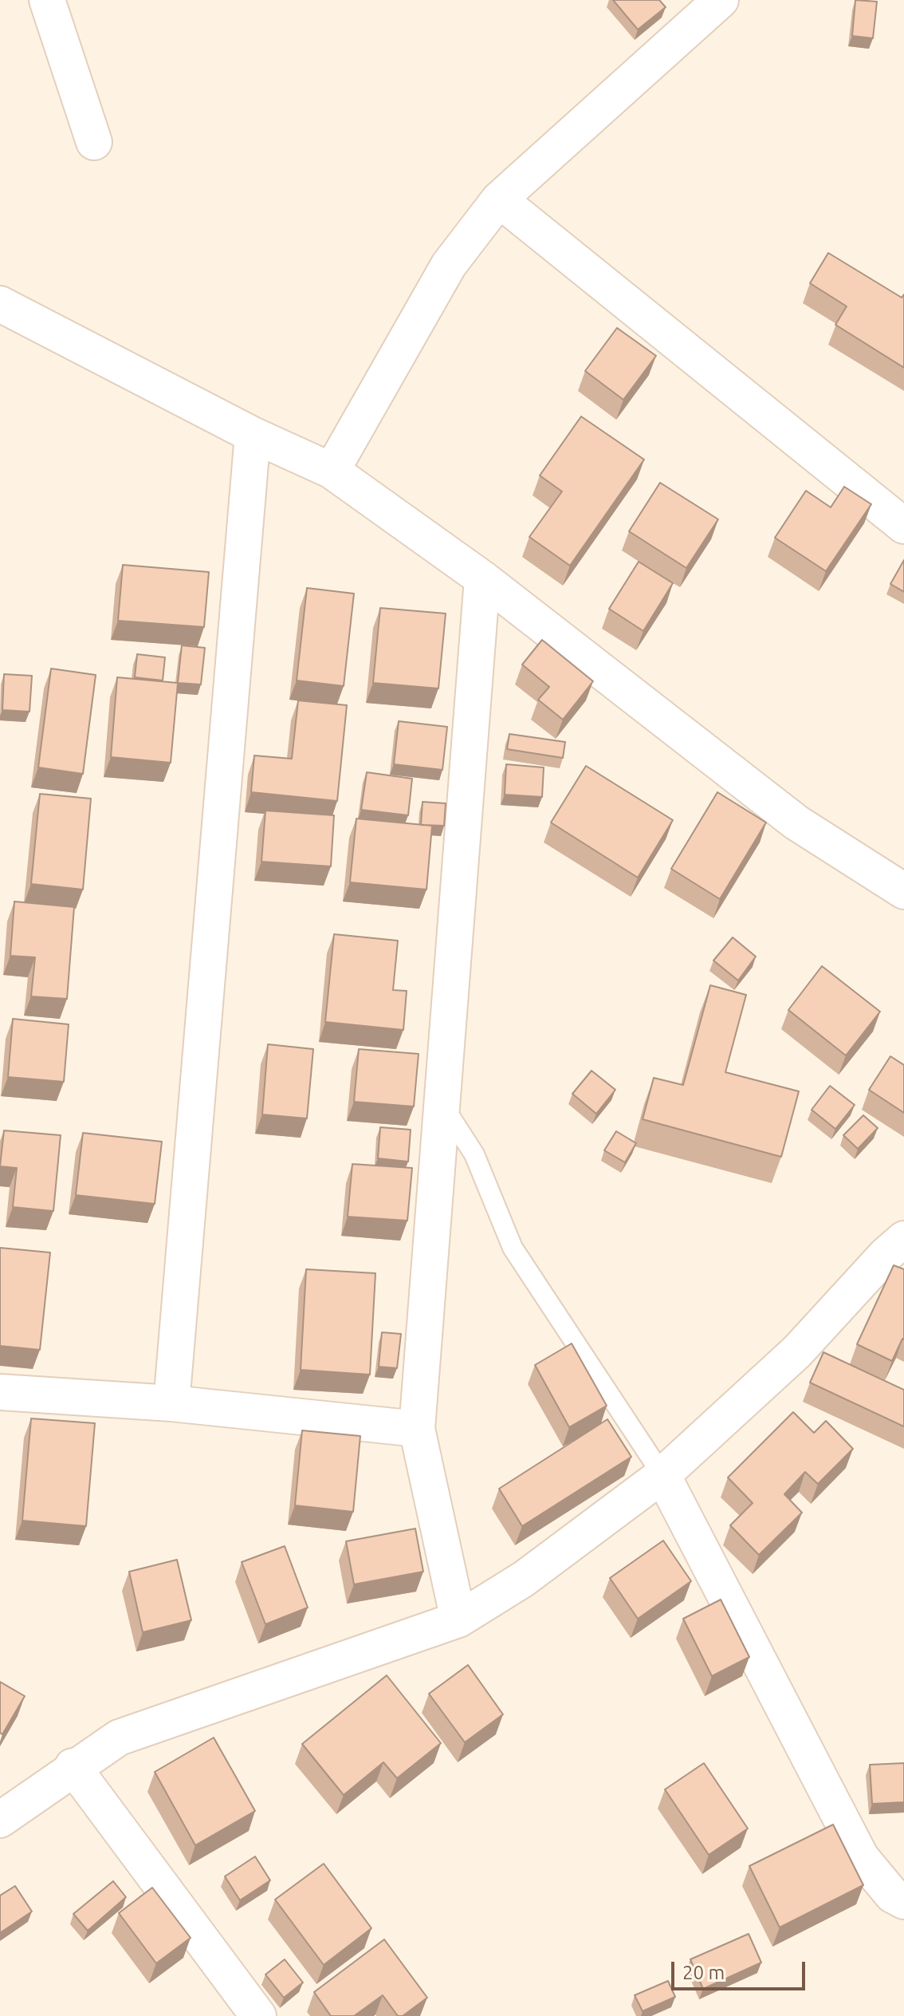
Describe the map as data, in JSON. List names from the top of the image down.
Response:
{
  "scale_bar": "20 m"
}
